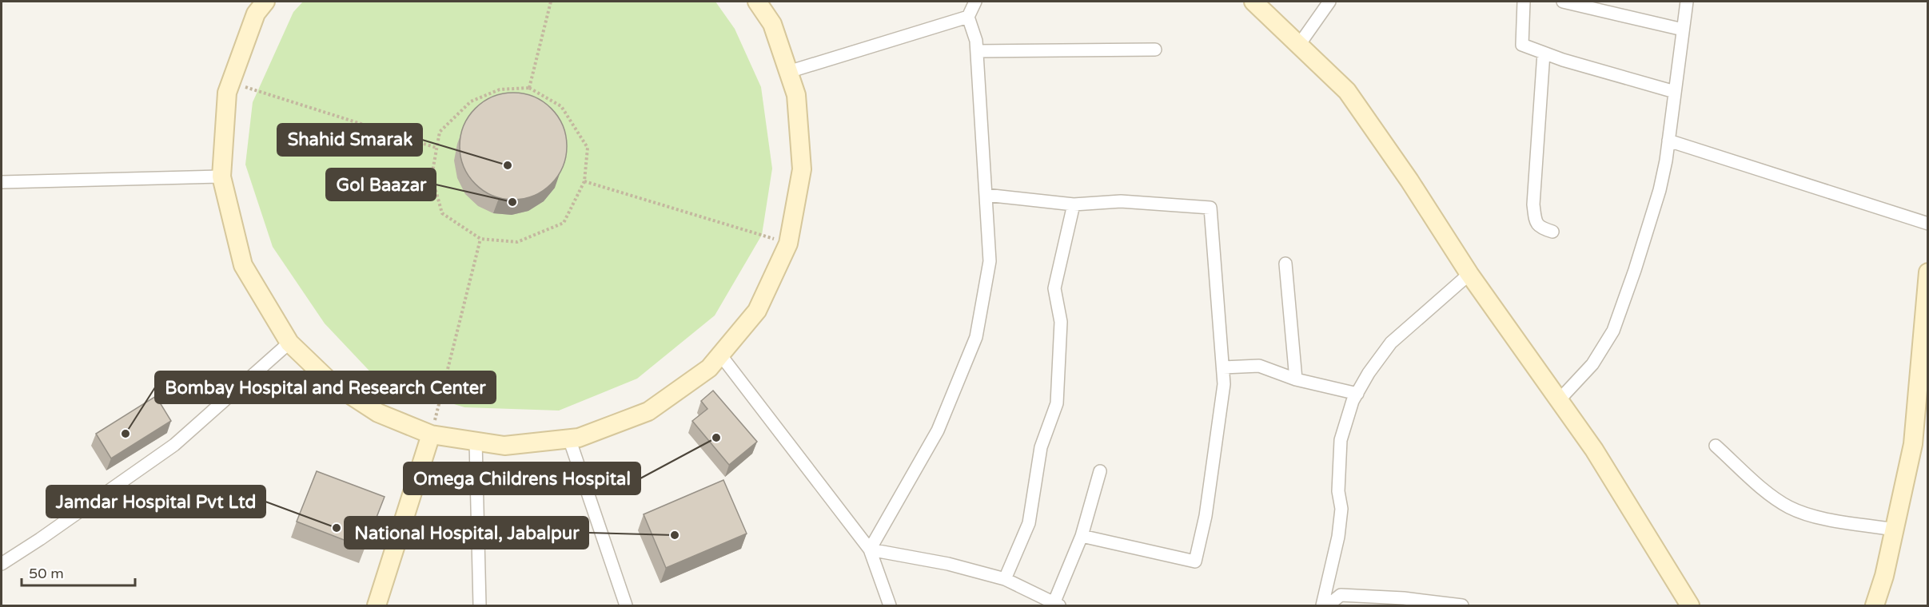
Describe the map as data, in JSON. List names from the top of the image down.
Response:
{
  "places": [
    "Shahid Smarak",
    "Gol Baazar",
    "Bombay Hospital and Research Center",
    "Omega Childrens Hospital",
    "Jamdar Hospital Pvt Ltd",
    "National Hospital, Jabalpur"
  ],
  "scale_bar": "50 m"
}
